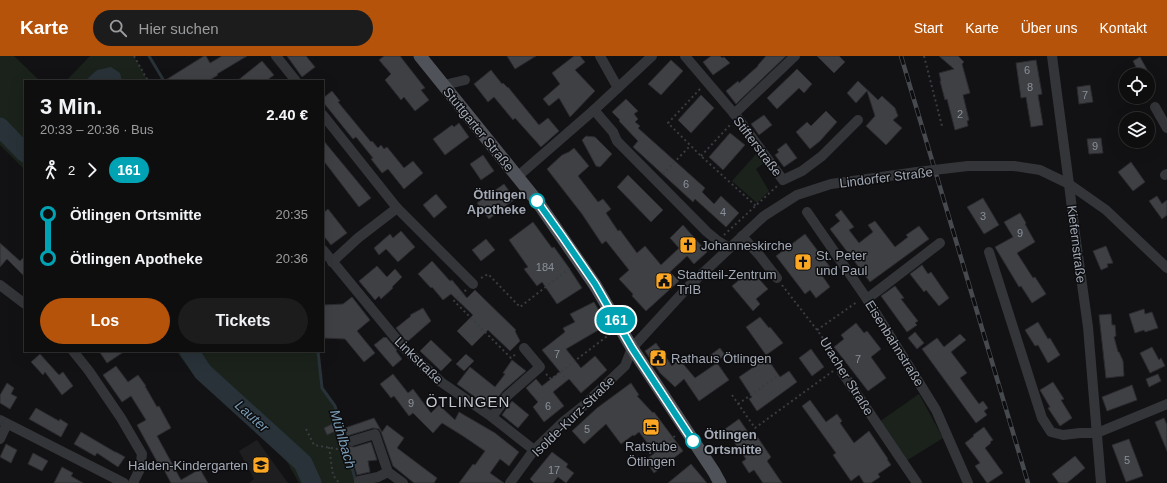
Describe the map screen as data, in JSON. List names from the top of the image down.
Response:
{
  "streets": {
    "main road": ["Stuttgarter Straße"],
    "street": [
      "Stifterstraße",
      "Lindorfer Straße",
      "Kiefernstraße",
      "Eisenbahnstraße",
      "Linkstraße",
      "Uracher Straße",
      "Isolde-Kurz-Straße"
    ]
  },
  "crossings": [
    ["Stuttgarter Straße", "Lindorfer Straße"],
    ["Stuttgarter Straße", "Isolde-Kurz-Straße"],
    ["Lindorfer Straße", "Kiefernstraße"],
    ["Lindorfer Straße", "Isolde-Kurz-Straße"],
    ["Linkstraße", "Isolde-Kurz-Straße"]
  ],
  "districts": ["ÖTLINGEN"],
  "water": ["Lauter", "Mühlbach"],
  "places": {
    "other": ["Ötlingen Apotheke", "Ötlingen Ortsmitte"],
    "church": ["Johanneskirche", "St. Peter und Paul"],
    "public building": ["Stadtteil-Zentrum TrIB", "Rathaus Ötlingen"],
    "hotel": ["Ratstube Ötlingen"],
    "school or university": ["Halden-Kindergarten"]
  },
  "lines": ["bus line 161"],
  "house_numbers": [
    "6",
    "8",
    "7",
    "2",
    "9",
    "6",
    "4",
    "3",
    "9",
    "184",
    "7",
    "7",
    "9",
    "6",
    "5",
    "5",
    "17"
  ],
  "page": {
    "header": "Karte",
    "search": "Hier suchen",
    "nav": [
      "Start",
      "Karte",
      "Über uns",
      "Kontakt"
    ],
    "on_map": "161",
    "heading": ["3 Min.", "20:33 – 20:36 · Bus", "2.40 €"],
    "legs": ["2", "161"],
    "list": [
      {
        "name": "Ötlingen Ortsmitte",
        "value": "20:35"
      },
      {
        "name": "Ötlingen Apotheke",
        "value": "20:36"
      }
    ],
    "buttons": ["Los", "Tickets"]
  }
}
